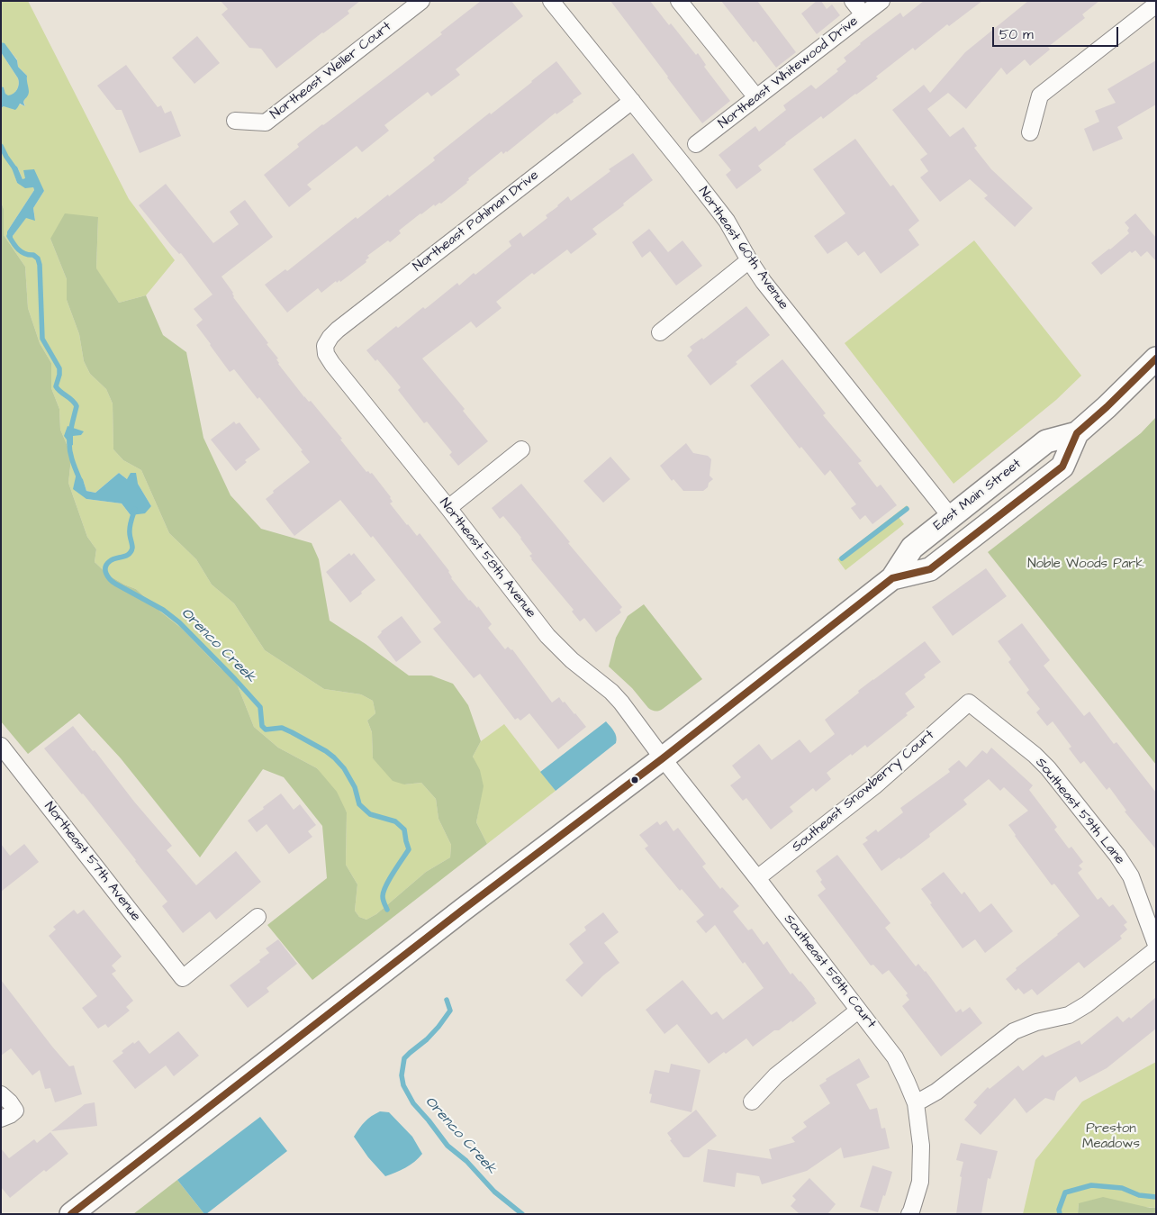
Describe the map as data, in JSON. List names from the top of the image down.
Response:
{
  "streets": {
    "main road": ["East Main Street"],
    "street": [
      "Northeast Weller Court",
      "Northeast Whitewood Drive",
      "Northeast Pohlman Drive",
      "Northeast 60th Avenue",
      "Northeast 58th Avenue",
      "Southeast Snowberry Court",
      "Southeast 59th Lane",
      "Northeast 57th Avenue",
      "Southeast 58th Court"
    ]
  },
  "crossings": [
    ["Northeast Pohlman Drive", "Northeast 60th Avenue"],
    ["Northeast Pohlman Drive", "Northeast 58th Avenue"],
    ["Northeast 60th Avenue", "East Main Street"],
    ["East Main Street", "Northeast 58th Avenue"],
    ["East Main Street", "Southeast 58th Court"],
    ["Northeast 58th Avenue", "Southeast 58th Court"],
    ["Southeast Snowberry Court", "Southeast 59th Lane"],
    ["Southeast Snowberry Court", "Southeast 58th Court"]
  ],
  "water": ["Orenco Creek"],
  "parks": ["Noble Woods Park", "Preston Meadows"],
  "scale_bar": "50 m"
}
